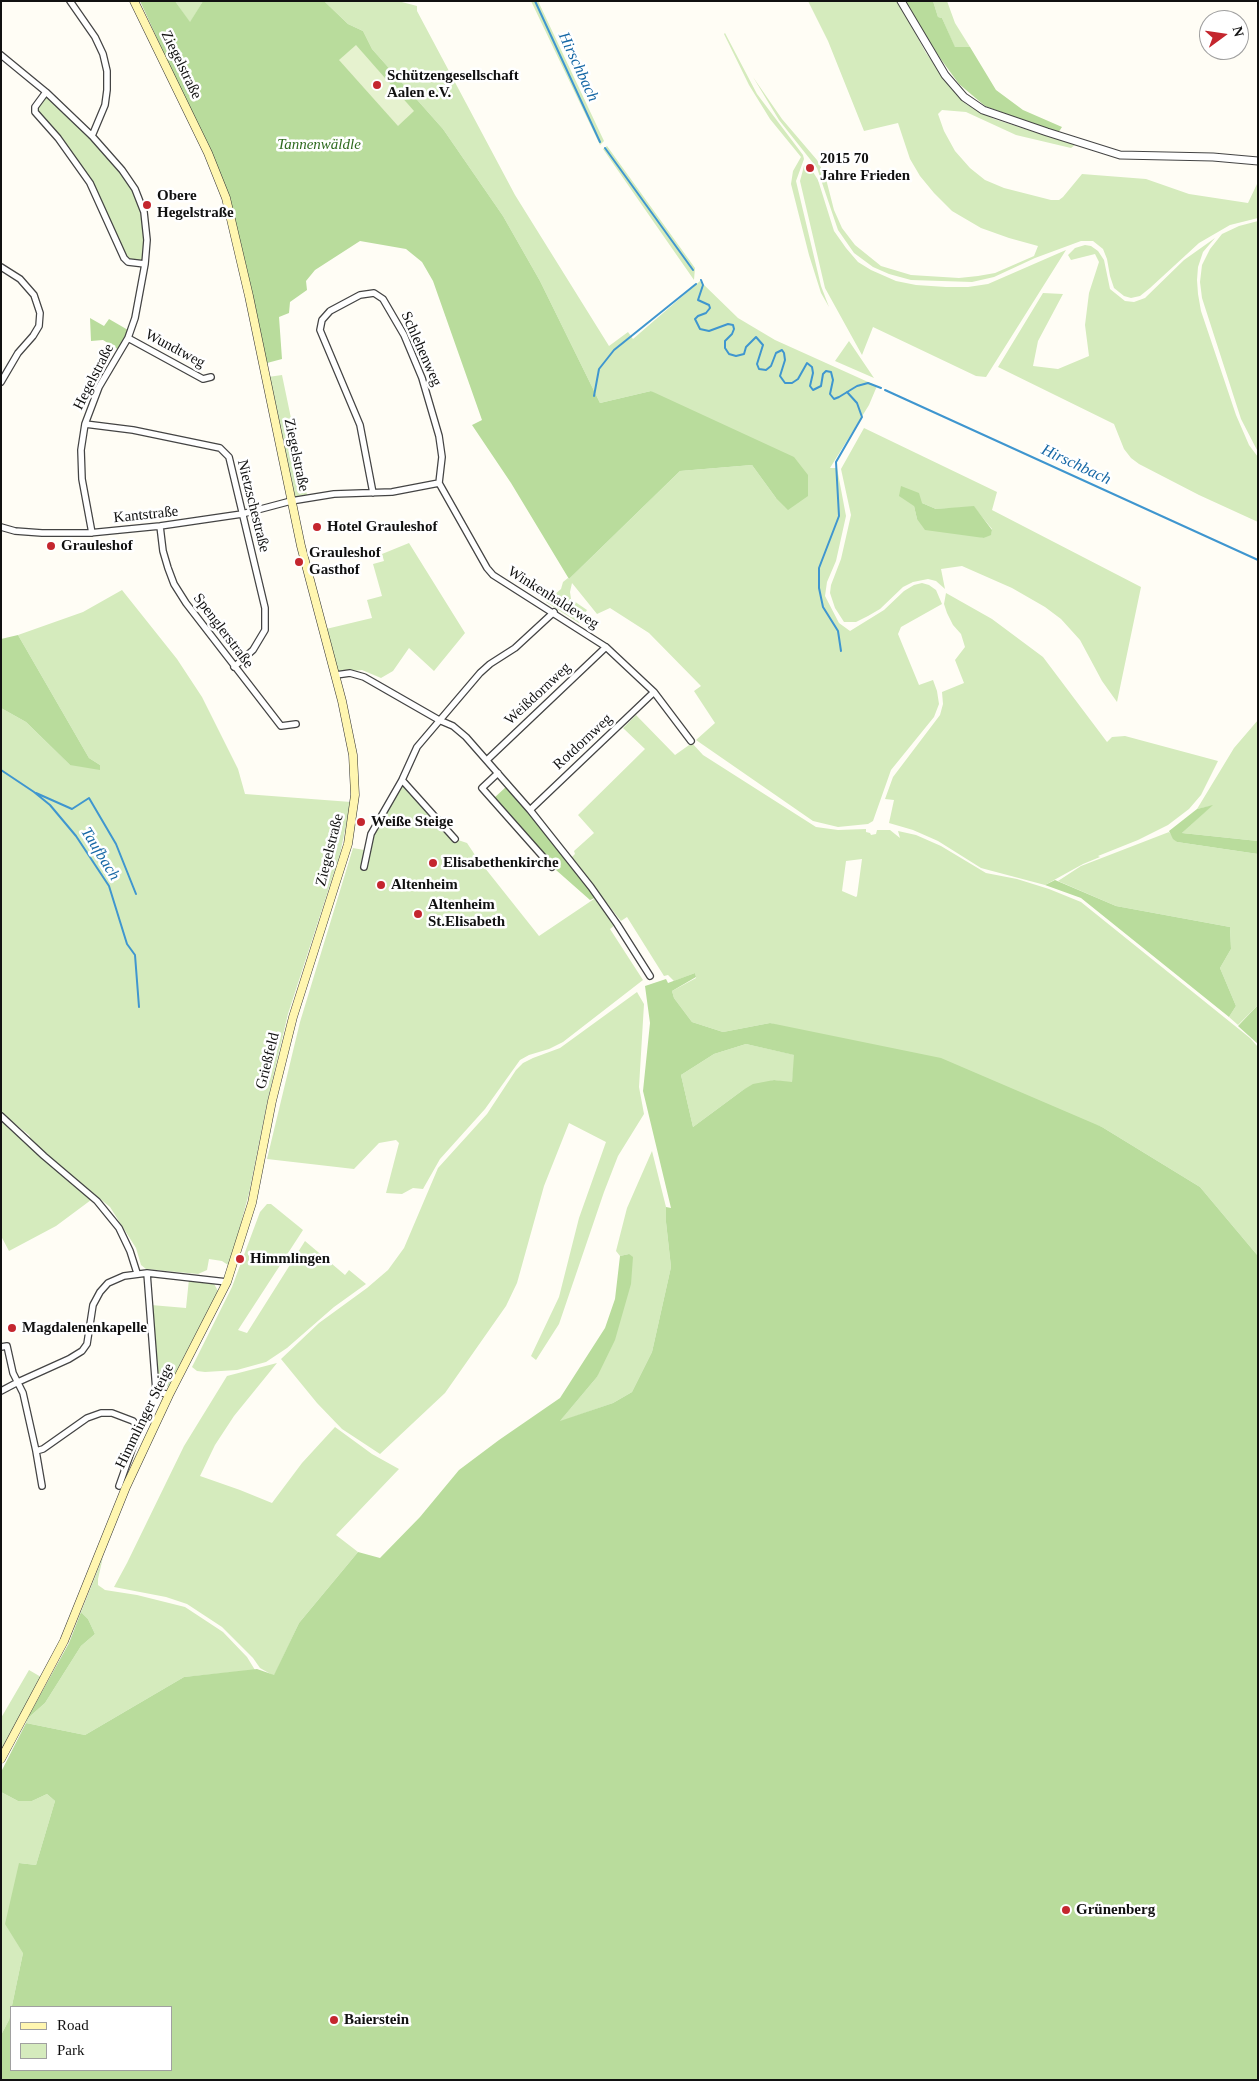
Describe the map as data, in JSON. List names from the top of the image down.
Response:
{
  "streets": {
    "main road": ["Ziegelstraße", "Grießfeld", "Himmlinger Steige"],
    "street": [
      "Wundtweg",
      "Schlehenweg",
      "Hegelstraße",
      "Nietzschestraße",
      "Kantstraße",
      "Winkenhaldeweg",
      "Spenglerstraße",
      "Weißdornweg",
      "Rotdornweg"
    ]
  },
  "crossings": [
    ["Ziegelstraße", "Kantstraße"],
    ["Ziegelstraße", "Grießfeld"],
    ["Wundtweg", "Hegelstraße"],
    ["Schlehenweg", "Winkenhaldeweg"],
    ["Hegelstraße", "Nietzschestraße"],
    ["Hegelstraße", "Kantstraße"],
    ["Nietzschestraße", "Kantstraße"],
    ["Nietzschestraße", "Spenglerstraße"],
    ["Kantstraße", "Spenglerstraße"],
    ["Winkenhaldeweg", "Weißdornweg"],
    ["Winkenhaldeweg", "Rotdornweg"],
    ["Grießfeld", "Himmlinger Steige"]
  ],
  "water": ["Hirschbach", "Taufbach"],
  "parks": ["Tannenwäldle"],
  "places": [
    "Schützengesellschaft Aalen e.V.",
    "2015 70 Jahre Frieden",
    "Obere Hegelstraße",
    "Hotel Grauleshof",
    "Grauleshof",
    "Grauleshof Gasthof",
    "Weiße Steige",
    "Elisabethenkirche",
    "Altenheim",
    "Altenheim St.Elisabeth",
    "Himmlingen",
    "Magdalenenkapelle",
    "Grünenberg",
    "Baierstein"
  ],
  "legend": ["Road", "Park"],
  "north": "right"
}
